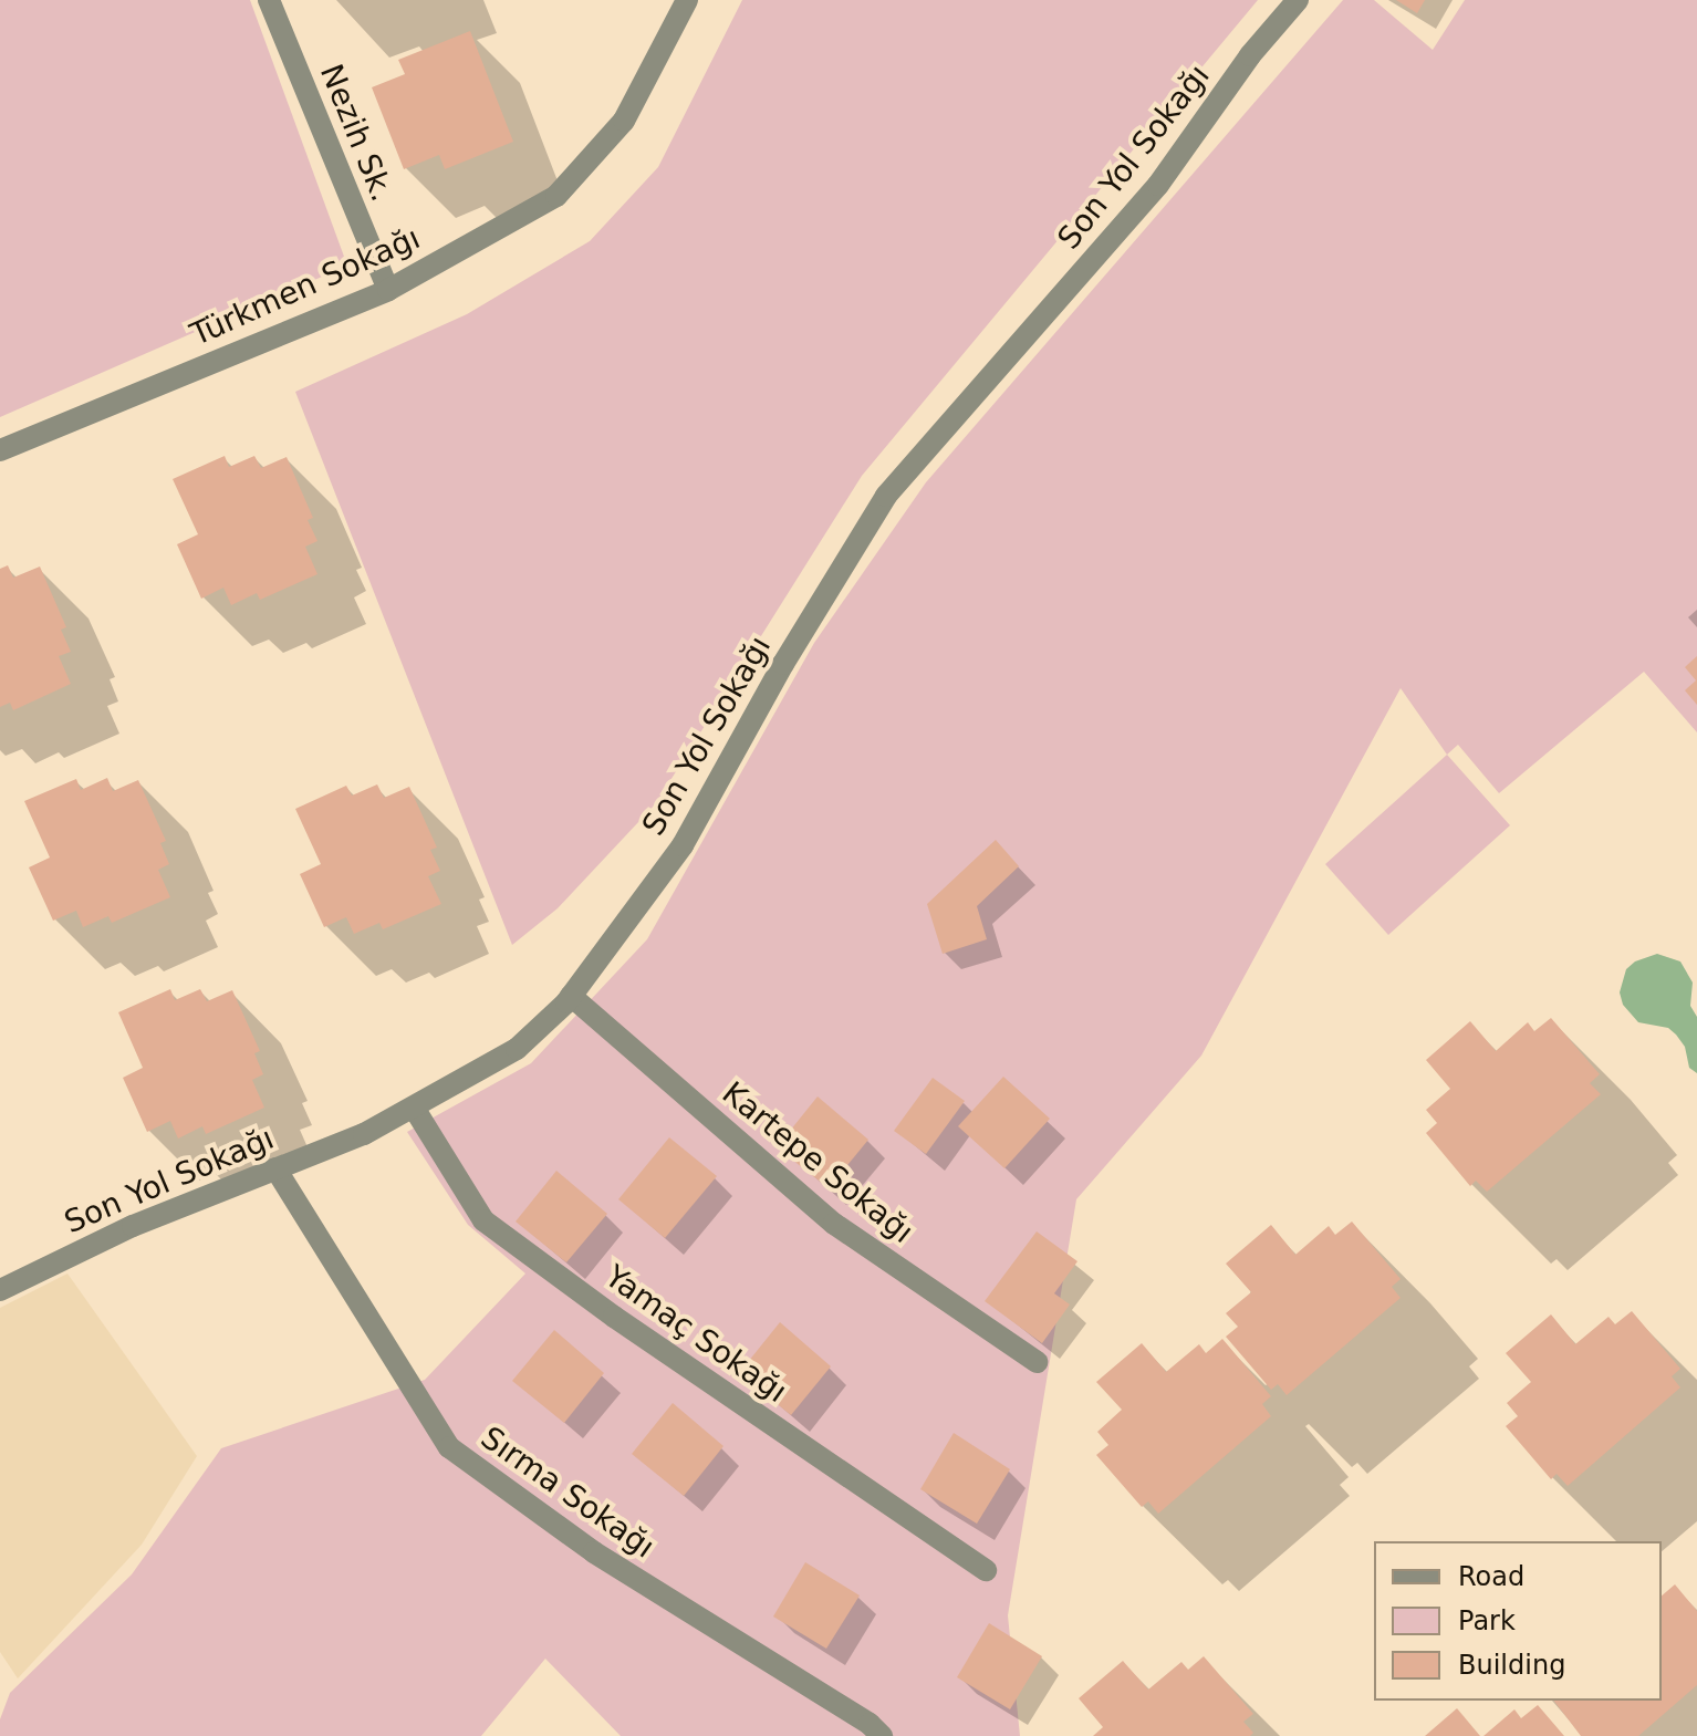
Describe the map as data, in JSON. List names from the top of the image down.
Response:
{
  "streets": {
    "street": [
      "Nezih Sk.",
      "Son Yol Sokağı",
      "Türkmen Sokağı",
      "Kartepe Sokağı",
      "Yamaç Sokağı",
      "Sırma Sokağı"
    ]
  },
  "crossings": [
    ["Nezih Sk.", "Türkmen Sokağı"],
    ["Son Yol Sokağı", "Kartepe Sokağı"],
    ["Son Yol Sokağı", "Yamaç Sokağı"],
    ["Son Yol Sokağı", "Sırma Sokağı"]
  ],
  "legend": ["Road", "Park", "Building"]
}
